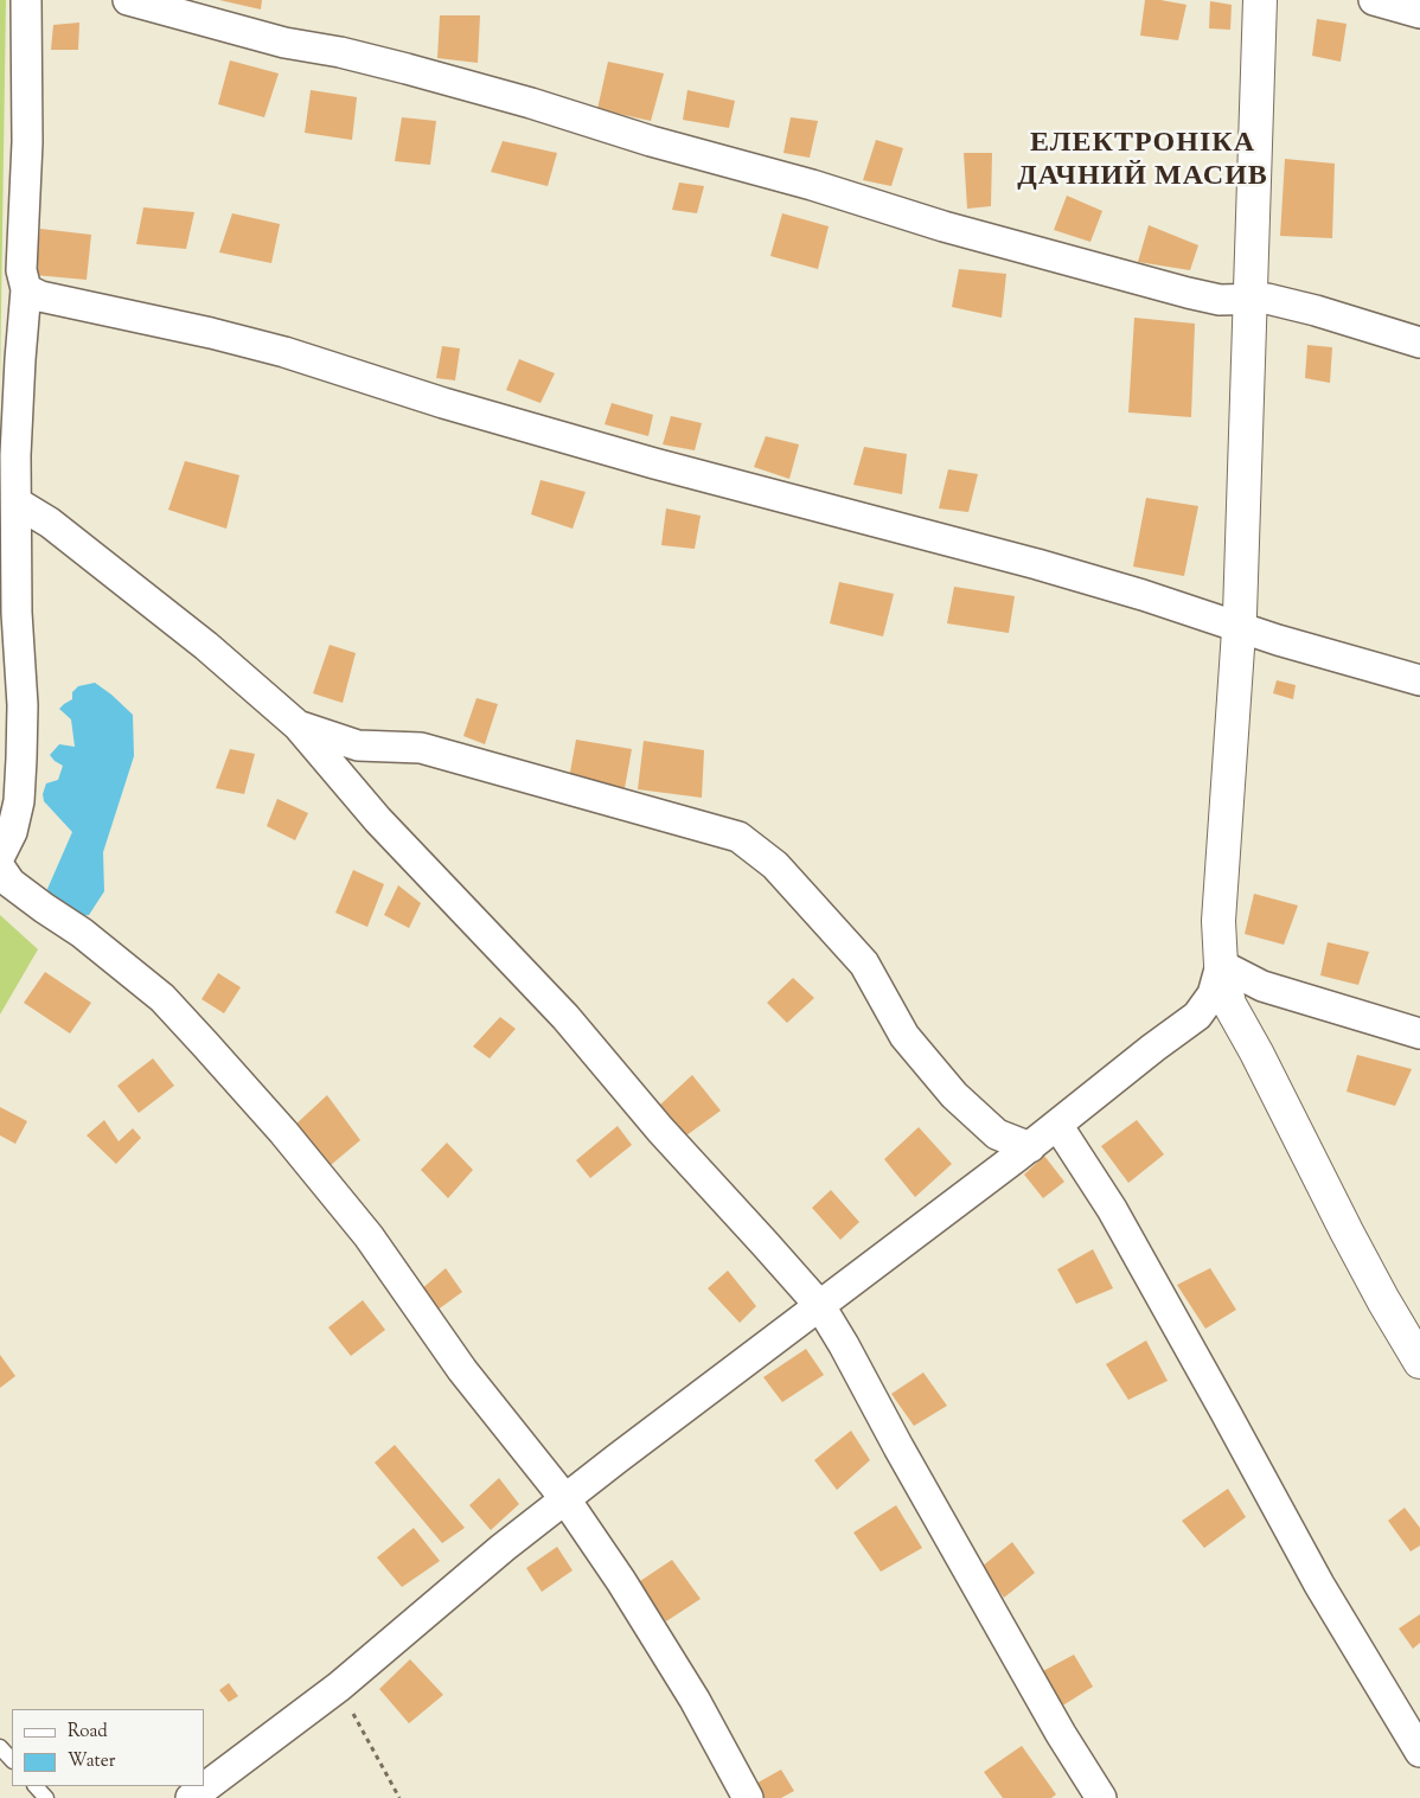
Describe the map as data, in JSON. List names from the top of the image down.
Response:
{
  "districts": ["ЕЛЕКТРОНІКА ДАЧНИЙ МАСИВ"],
  "legend": ["Road", "Water"]
}
